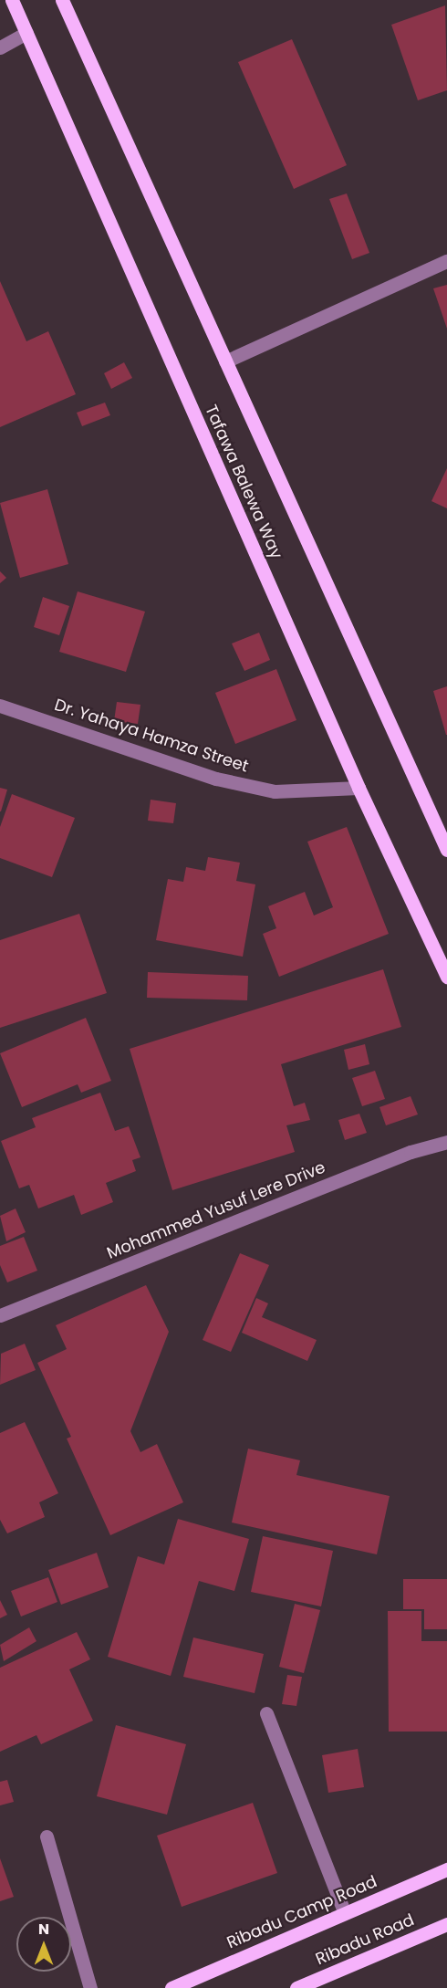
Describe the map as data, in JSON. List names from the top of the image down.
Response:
{
  "streets": {
    "main road": ["Tafawa Balewa Way", "Ribadu Camp Road", "Ribadu Road"],
    "street": ["Dr. Yahaya Hamza Street", "Mohammed Yusuf Lere Drive"]
  },
  "crossings": [
    ["Tafawa Balewa Way", "Dr. Yahaya Hamza Street"]
  ],
  "north": "top"
}
